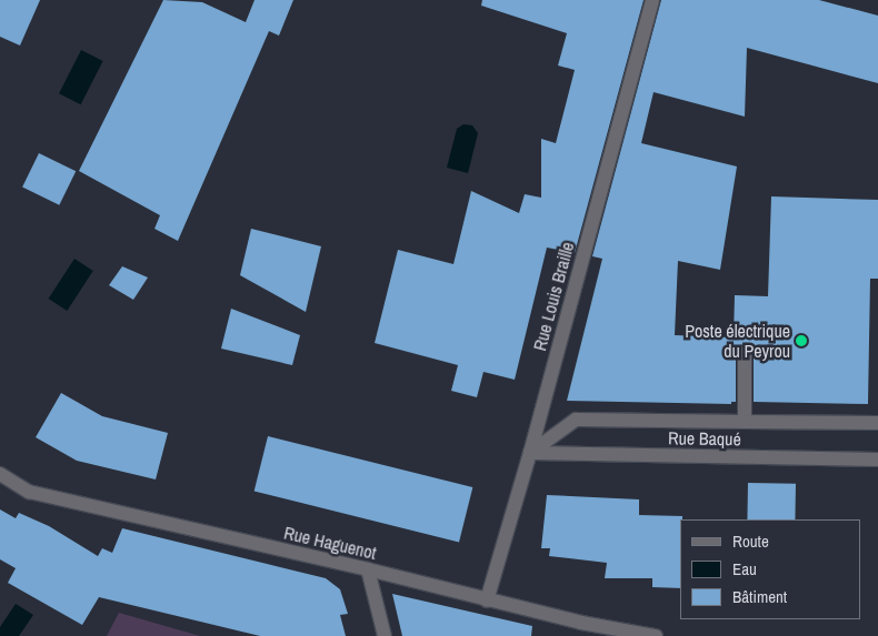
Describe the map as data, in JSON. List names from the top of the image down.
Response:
{
  "streets": {
    "street": ["Rue Louis Braille", "Rue Baqué", "Rue Haguenot"]
  },
  "crossings": [
    ["Rue Louis Braille", "Rue Baqué"],
    ["Rue Louis Braille", "Rue Haguenot"]
  ],
  "places": ["Poste électrique du Peyrou"],
  "legend": ["Route", "Eau", "Bâtiment"]
}
